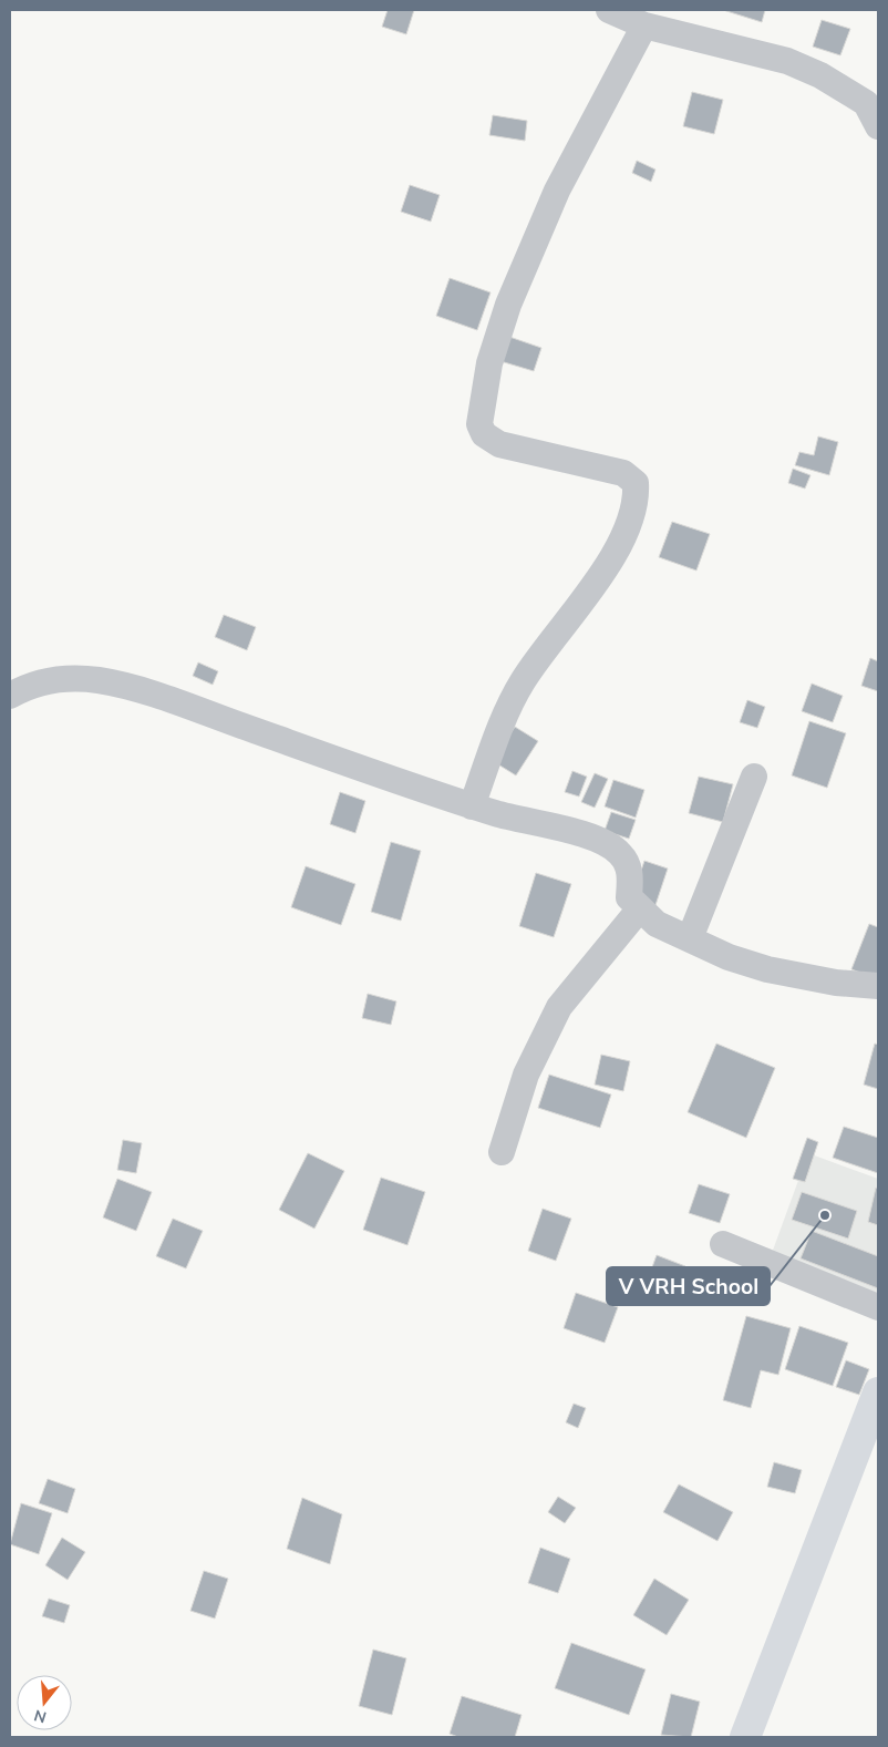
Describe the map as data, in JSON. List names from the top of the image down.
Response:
{
  "places": ["V VRH School"],
  "north": "bottom"
}
